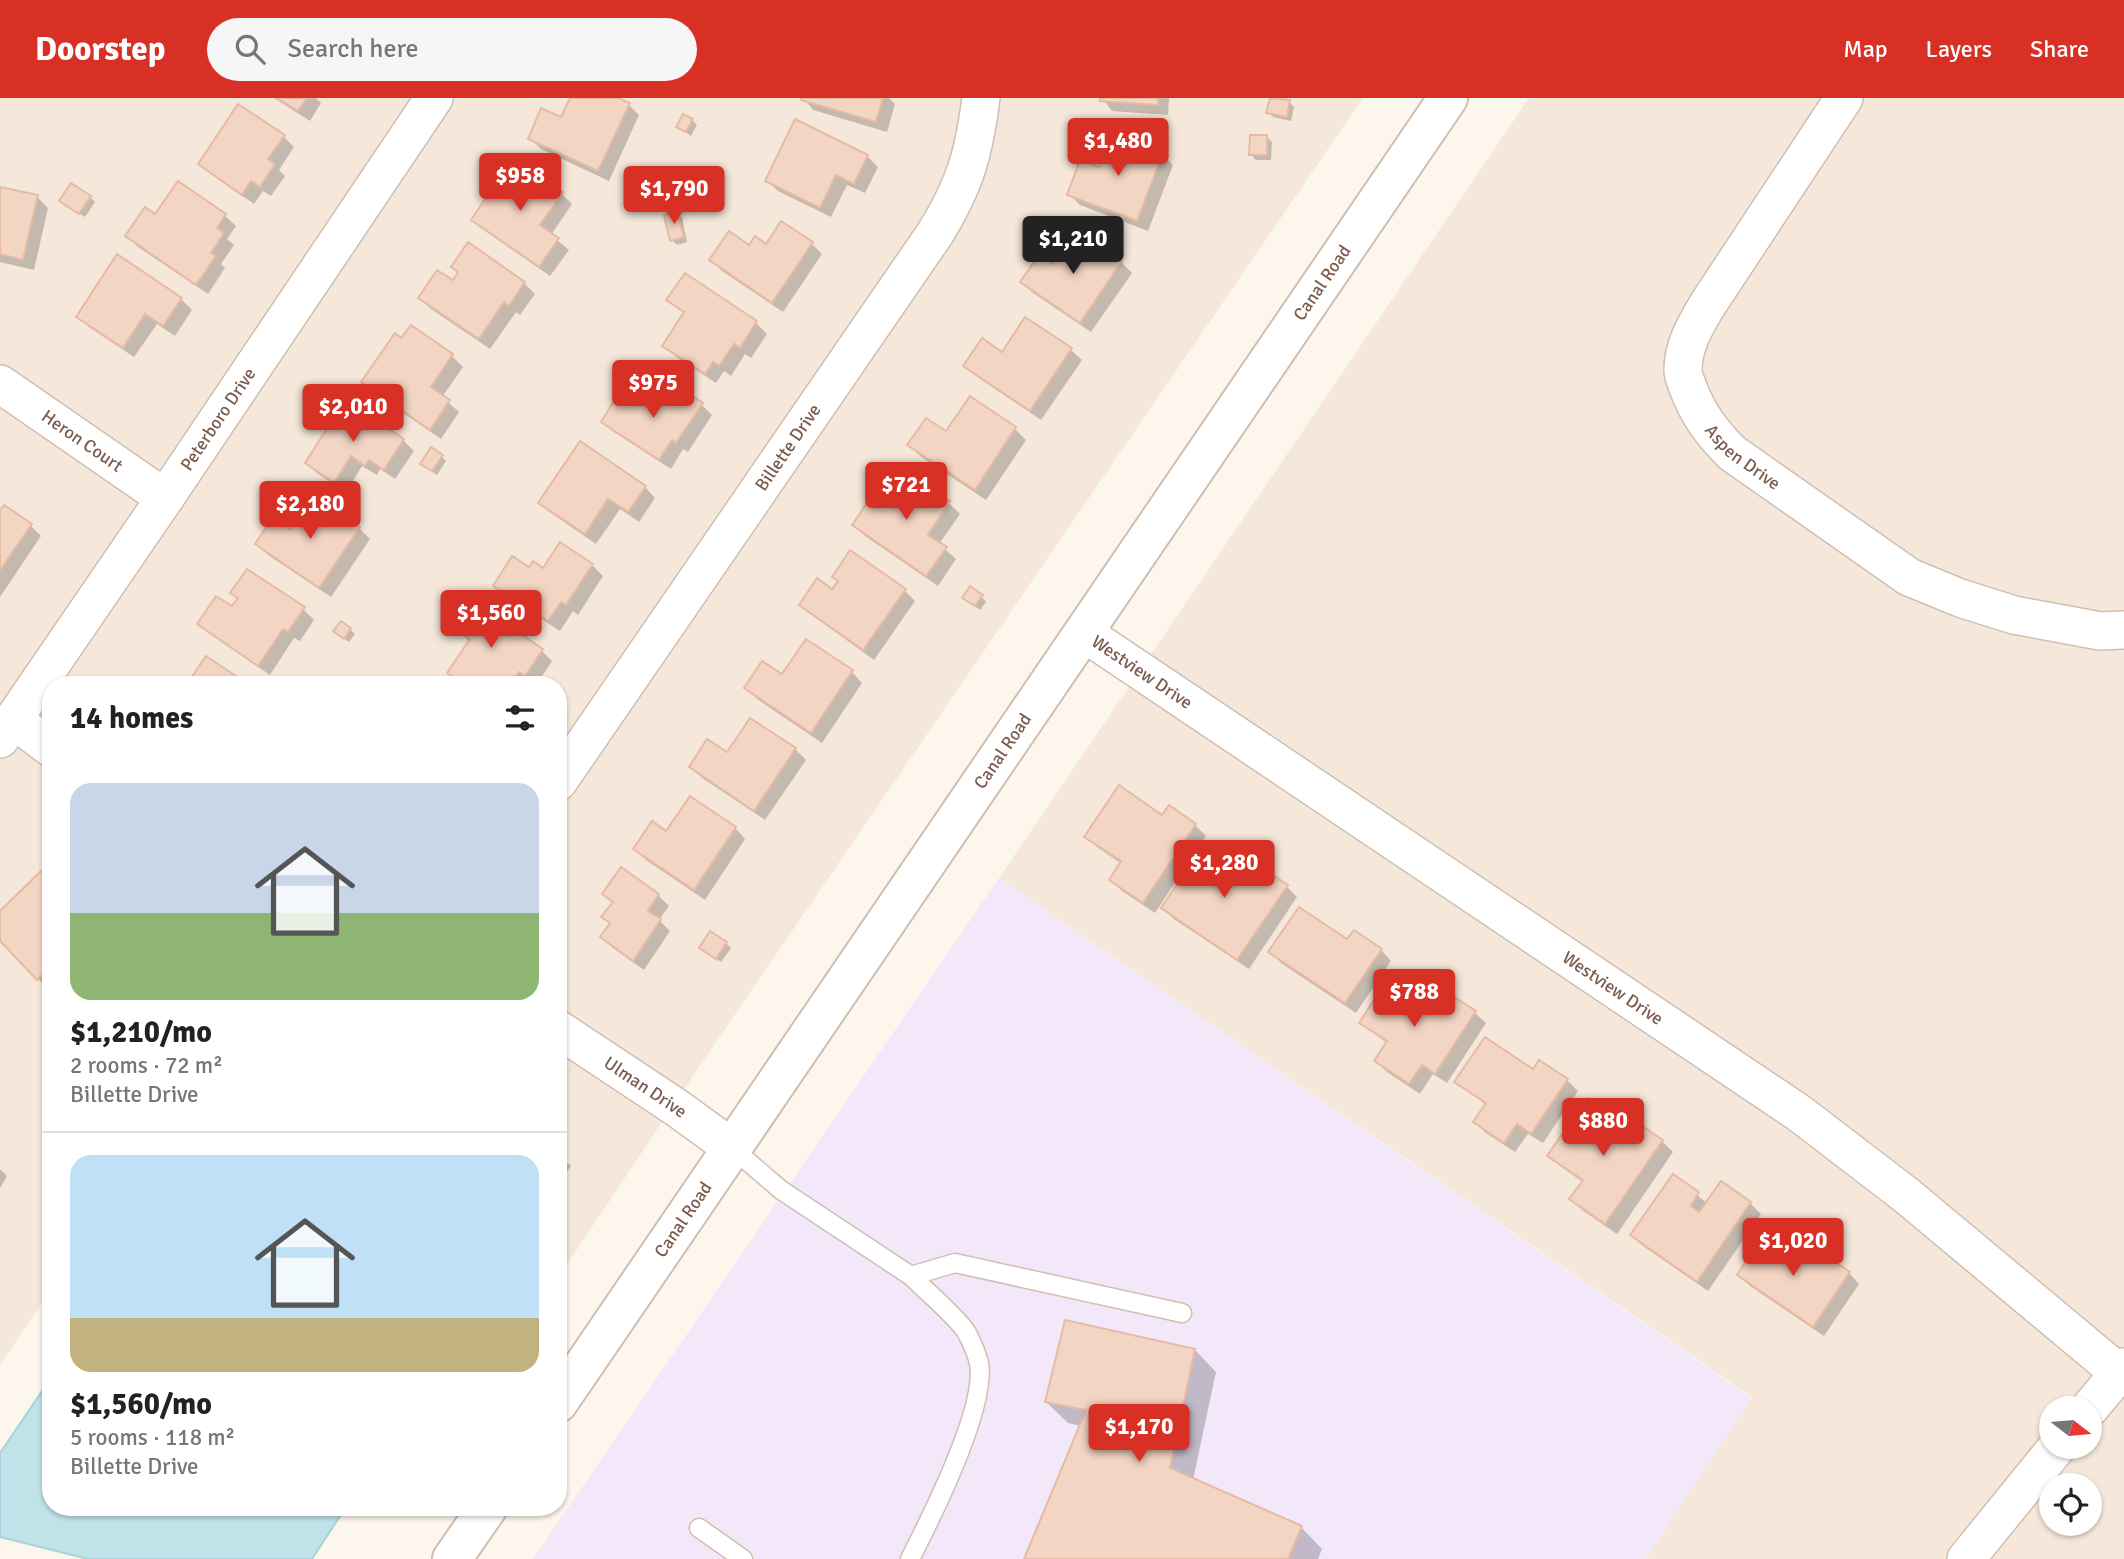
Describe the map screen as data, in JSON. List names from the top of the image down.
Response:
{
  "streets": {
    "street": [
      "Canal Road",
      "Peterboro Drive",
      "Heron Court",
      "Billette Drive",
      "Aspen Drive",
      "Westview Drive",
      "Ulman Drive"
    ]
  },
  "crossings": [
    ["Canal Road", "Westview Drive"],
    ["Canal Road", "Ulman Drive"],
    ["Peterboro Drive", "Heron Court"]
  ],
  "north": "right",
  "page": {
    "header": "Doorstep",
    "search": "Search here",
    "nav": ["Map", "Layers", "Share"],
    "price": [
      "$1,480",
      "$958",
      "$1,790",
      "$1,210",
      "$975",
      "$2,010",
      "$721",
      "$2,180",
      "$1,560",
      "$1,280",
      "$788",
      "$880",
      "$1,020",
      "$1,170"
    ],
    "heading": "14 homes",
    "list": [
      {
        "name": "$1,210/mo",
        "note": "2 rooms · 72 m² · Billette Drive"
      },
      {
        "name": "$1,560/mo",
        "note": "5 rooms · 118 m² · Billette Drive"
      }
    ]
  }
}
